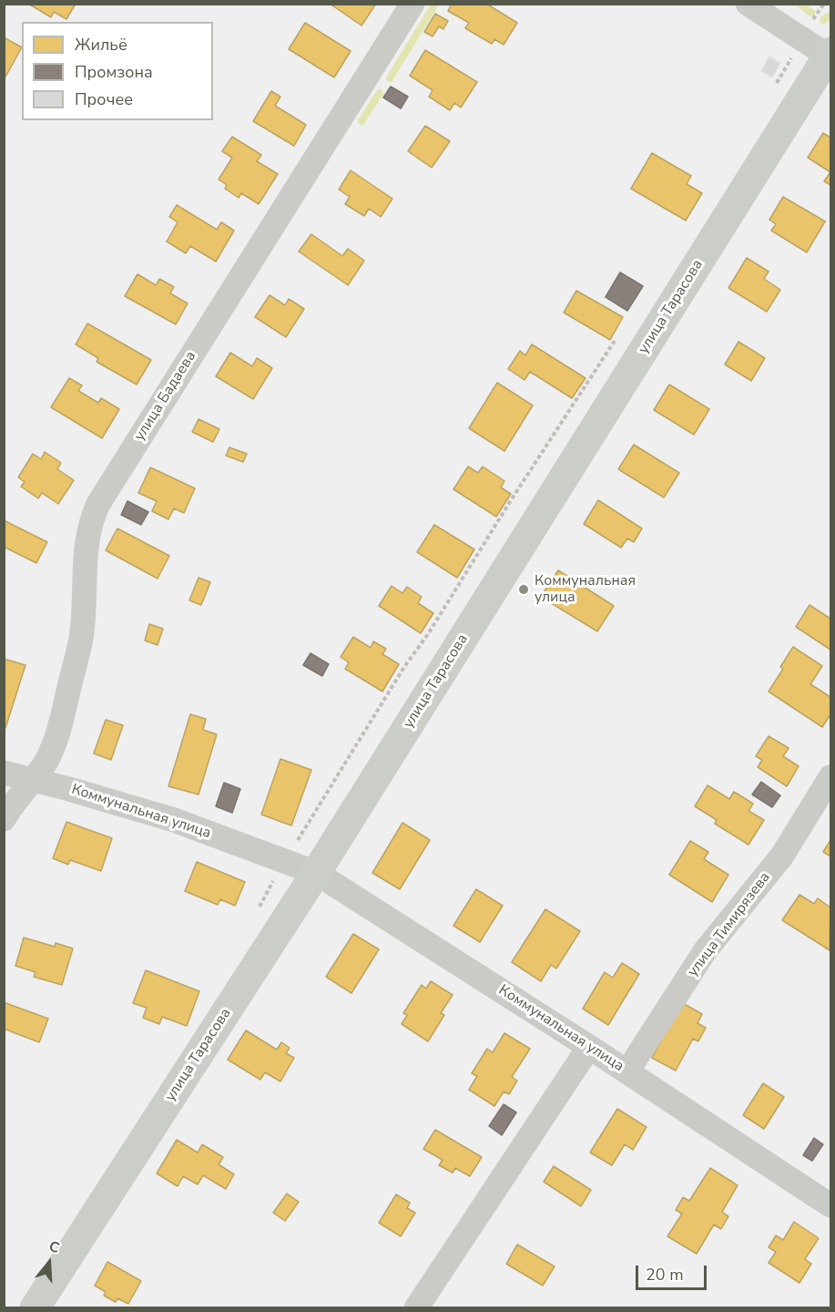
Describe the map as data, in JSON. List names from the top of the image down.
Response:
{
  "streets": {
    "street": [
      "улица Тарасова",
      "улица Бадаева",
      "Коммунальная улица",
      "улица Тимирязева"
    ]
  },
  "crossings": [
    ["улица Тарасова", "Коммунальная улица"],
    ["улица Бадаева", "Коммунальная улица"],
    ["Коммунальная улица", "улица Тимирязева"]
  ],
  "places": ["Коммунальная улица"],
  "legend": ["Жильё", "Промзона", "Прочее"],
  "scale_bar": "20 m",
  "north": "top"
}
